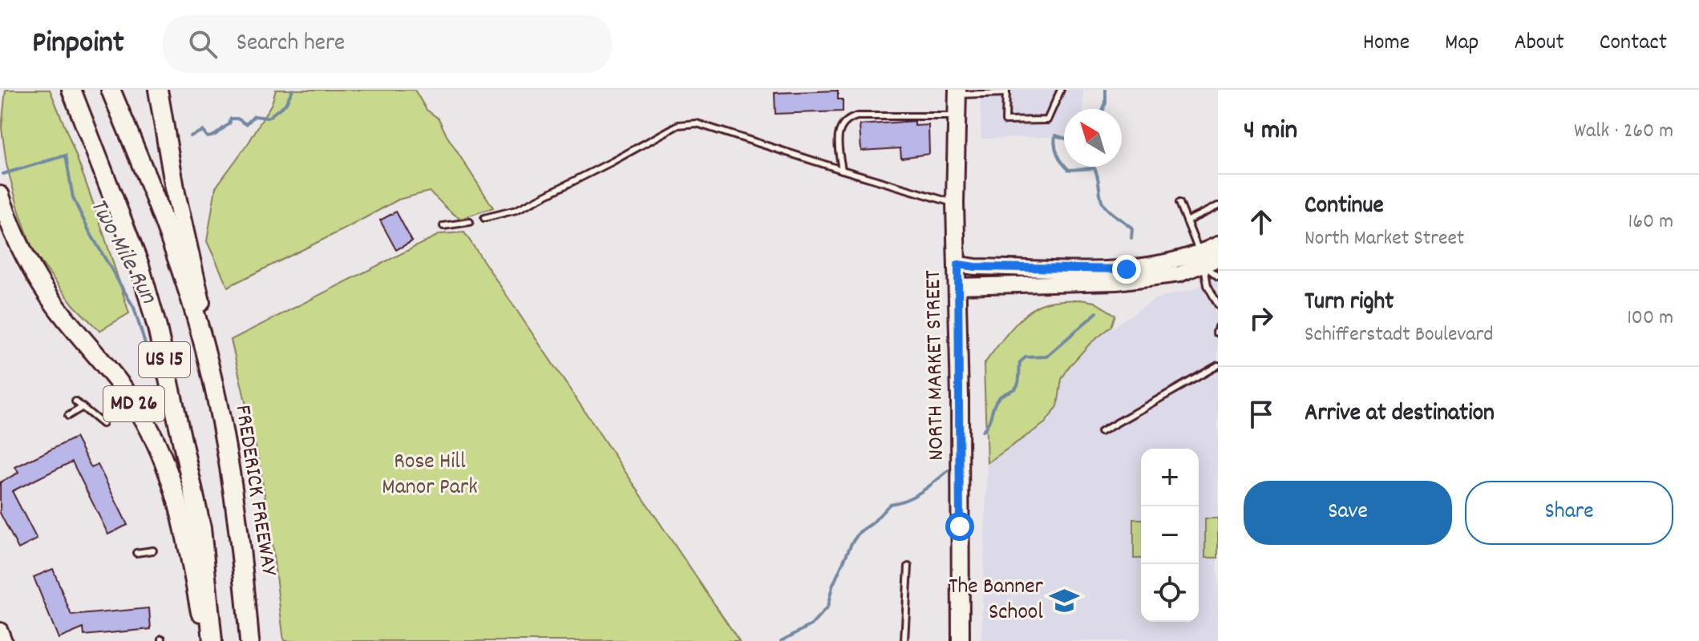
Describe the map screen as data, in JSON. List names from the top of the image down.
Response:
{
  "streets": {
    "highway": ["US 15", "MD 26", "FREDERICK FREEWAY"],
    "main road": ["NORTH MARKET STREET"]
  },
  "crossings": [
    ["US 15", "FREDERICK FREEWAY"]
  ],
  "water": ["Two Mile Run"],
  "parks": ["Rose Hill Manor Park"],
  "places": {
    "school or university": ["The Banner School"]
  },
  "north": "top left",
  "page": {
    "header": "Pinpoint",
    "search": "Search here",
    "nav": [
      "Home",
      "Map",
      "About",
      "Contact"
    ],
    "heading": ["4 min", "Walk · 260 m"],
    "list": [
      ["Continue", "North Market Street", "160 m"],
      ["Turn right", "Schifferstadt Boulevard", "100 m"],
      "Arrive at destination"
    ],
    "map_buttons": ["+", "−"],
    "buttons": ["Save", "Share"]
  }
}
